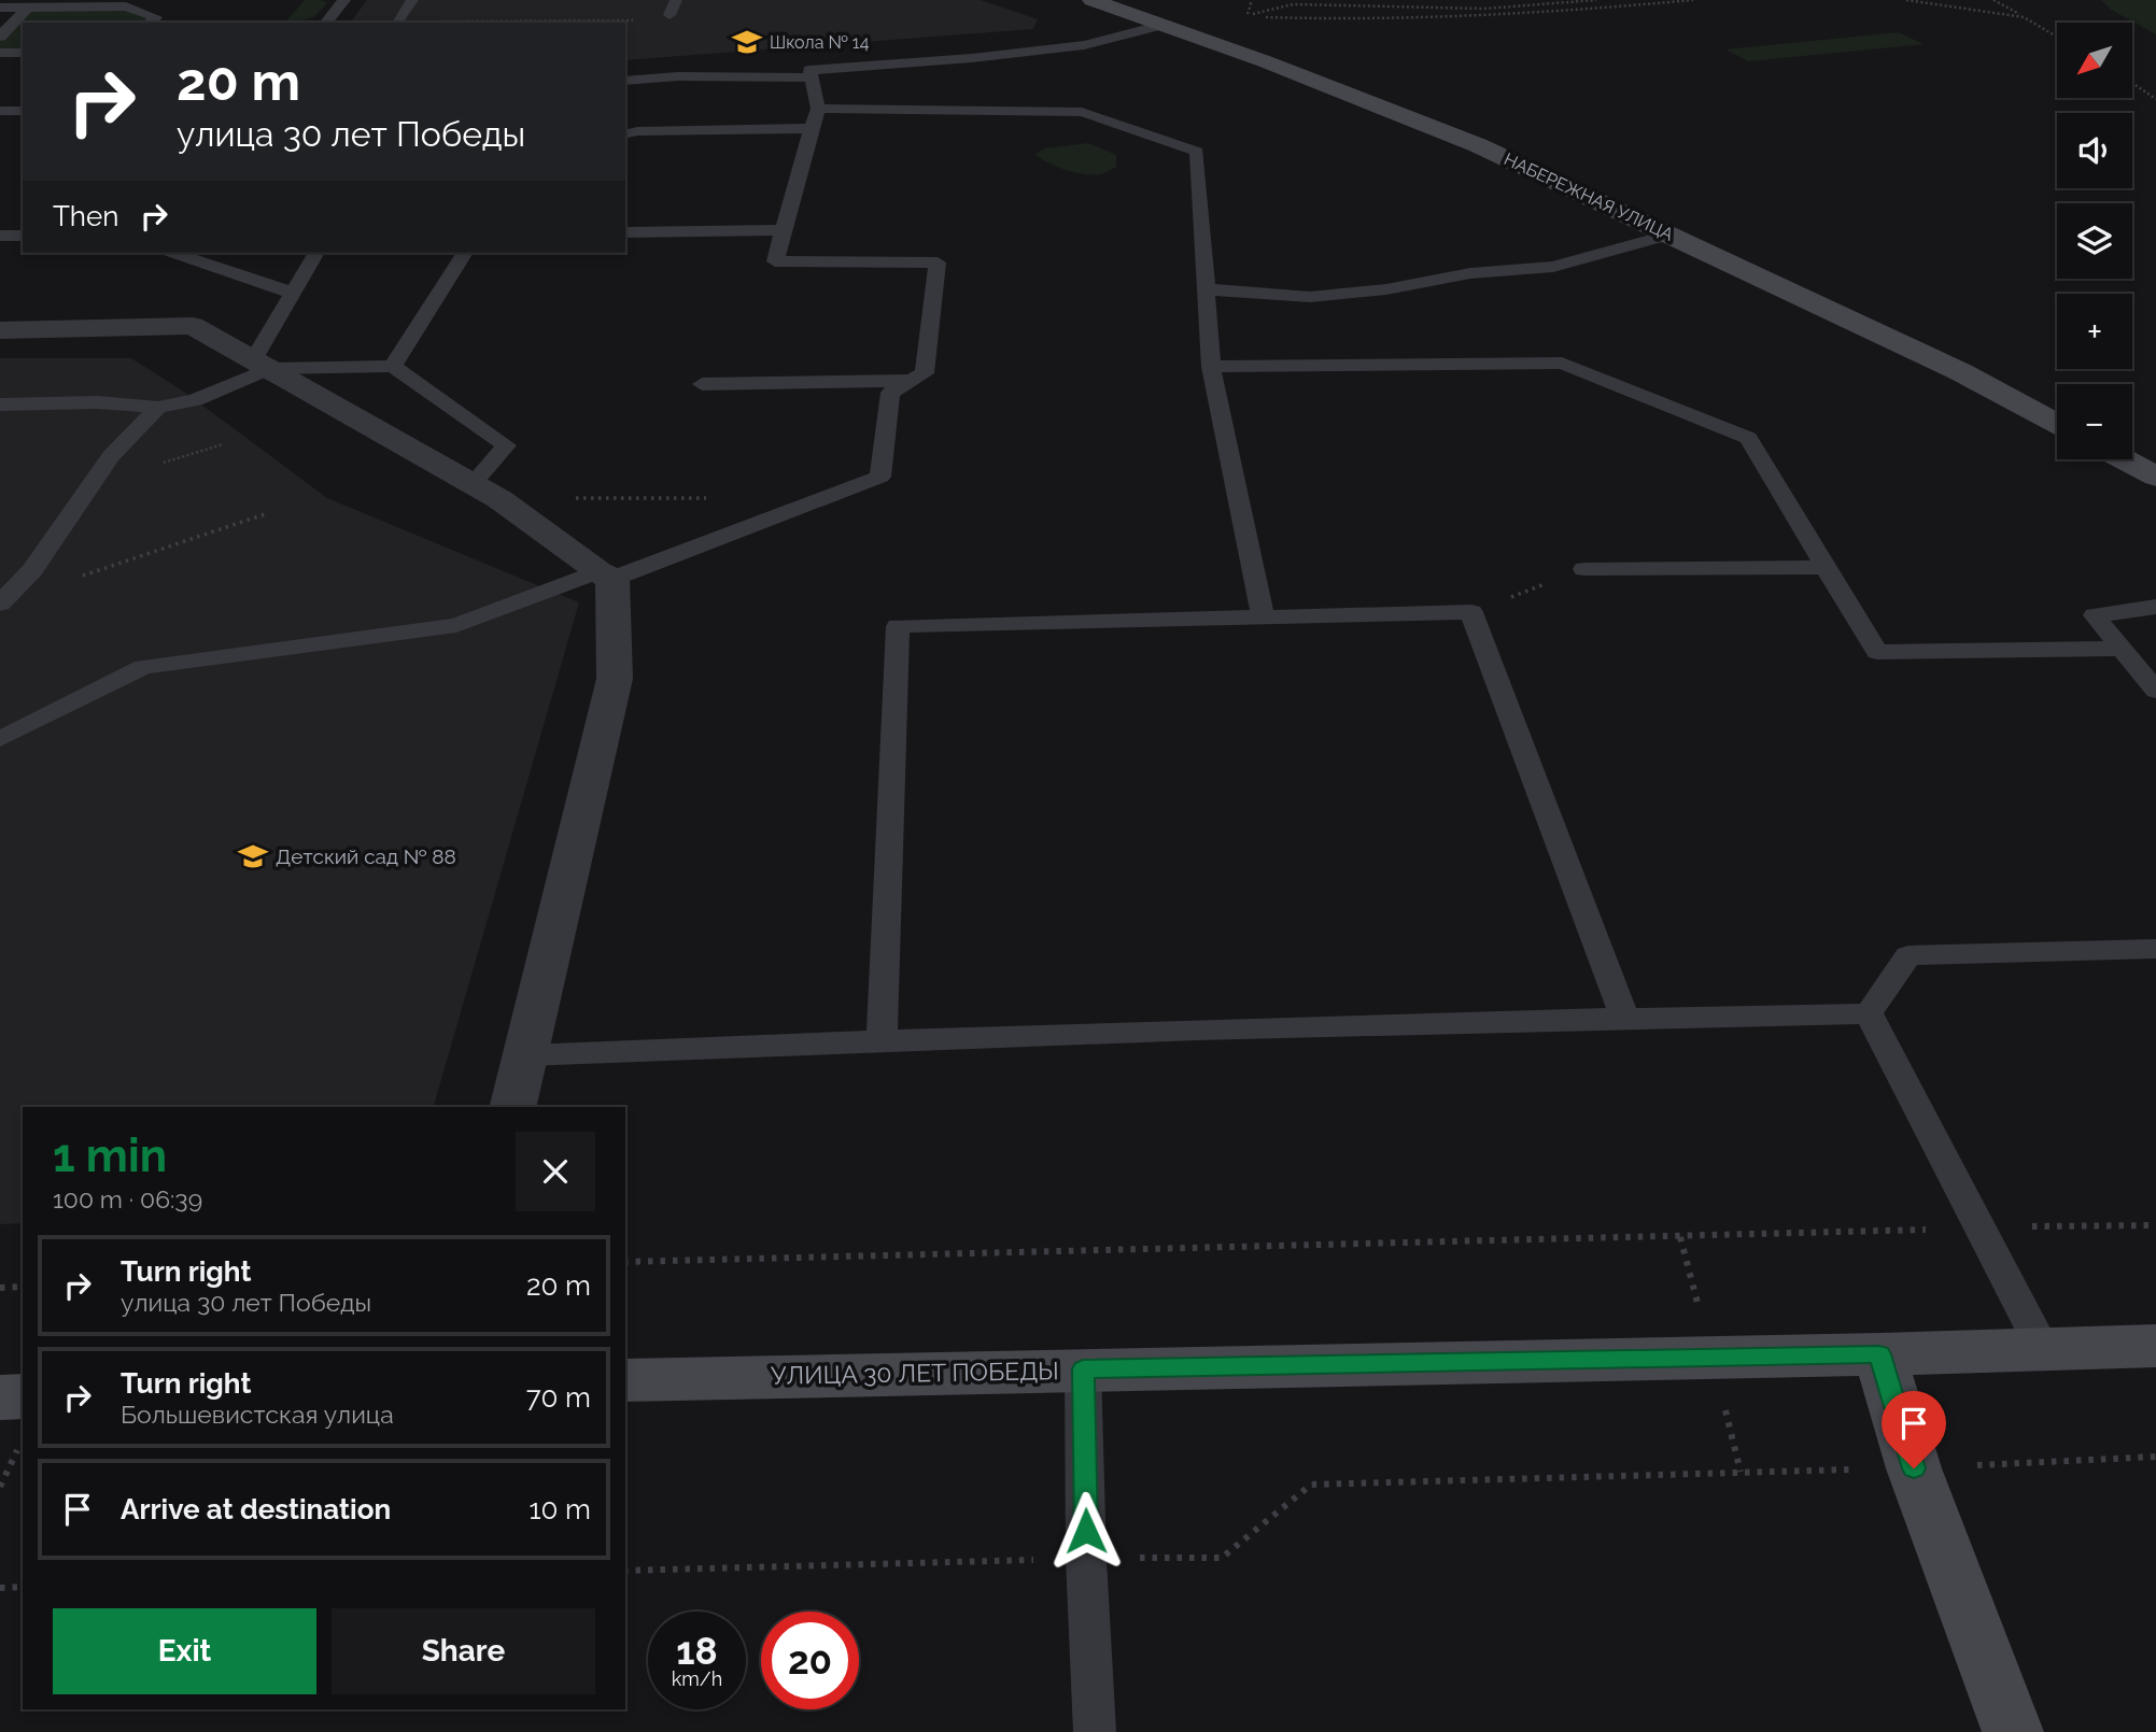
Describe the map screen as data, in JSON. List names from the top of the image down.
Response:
{
  "streets": {
    "street": ["НАБЕРЕЖНАЯ УЛИЦА", "УЛИЦА 30 ЛЕТ ПОБЕДЫ"]
  },
  "places": {
    "school or university": ["Школа № 14", "Детский сад № 88"]
  },
  "north": "bottom left",
  "page": {
    "map_buttons": ["+", "−"],
    "turn": ["20 m", "улица 30 лет Победы"],
    "then": "Then",
    "heading": ["1 min", "100 m · 06:39"],
    "list": [
      {
        "name": "Turn right",
        "note": "улица 30 лет Победы",
        "value": "20 m"
      },
      {
        "name": "Turn right",
        "note": "Большевистская улица",
        "value": "70 m"
      },
      {
        "name": "Arrive at destination",
        "value": "10 m"
      }
    ],
    "buttons": ["Exit", "Share"],
    "speed": "18 km/h",
    "limit": "20"
  }
}
